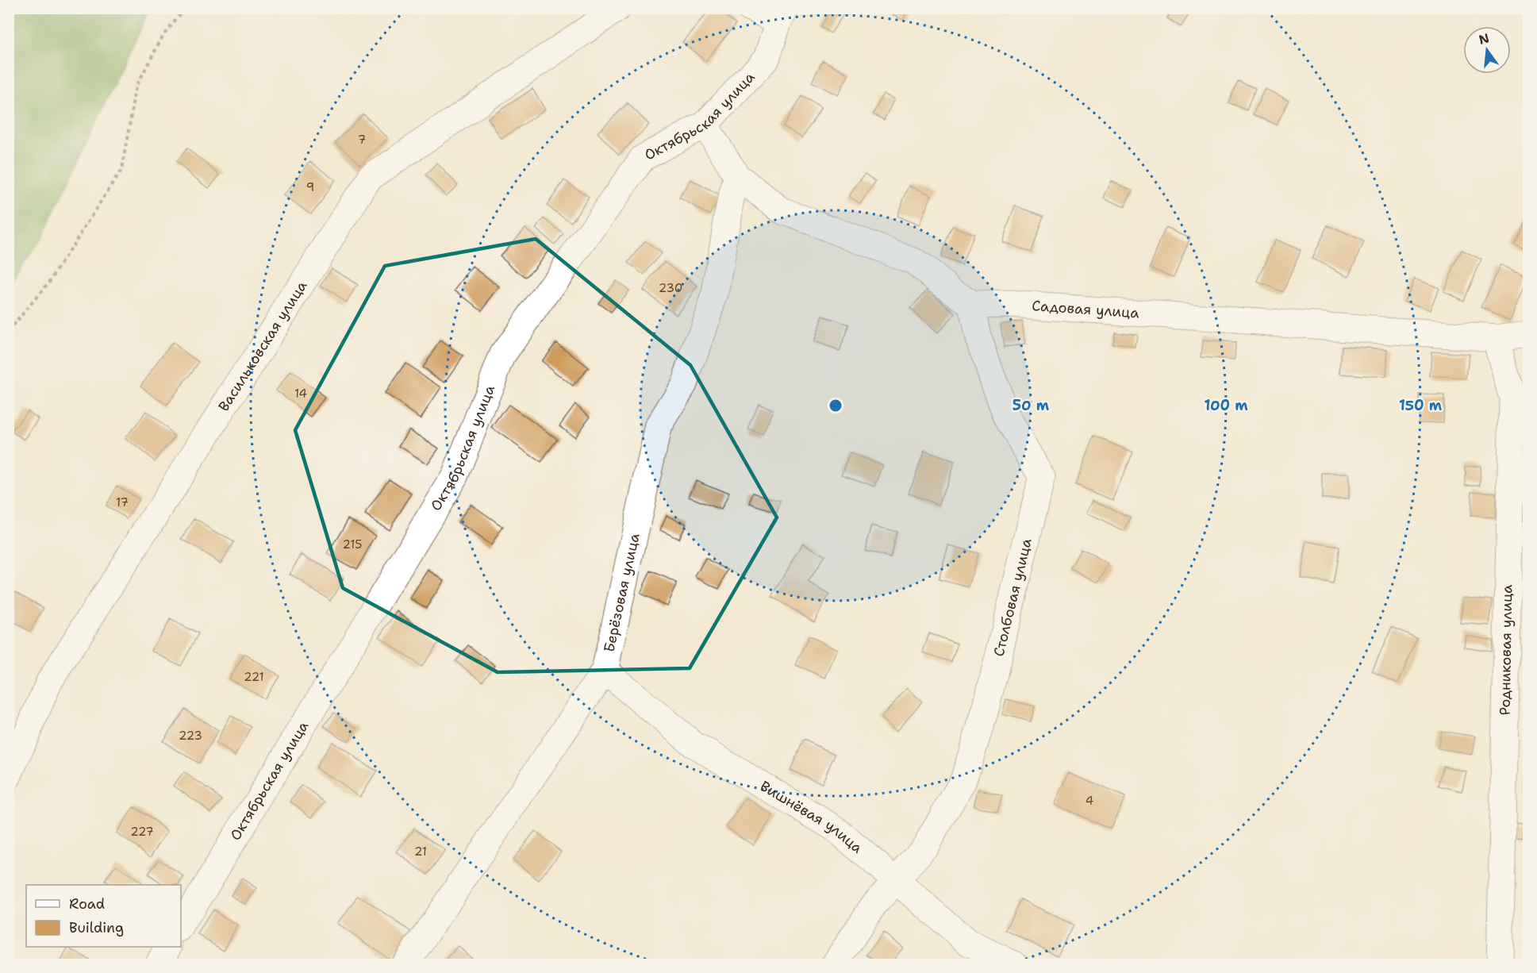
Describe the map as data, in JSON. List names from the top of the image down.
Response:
{
  "streets": {
    "street": [
      "Октябрьская улица",
      "Садовая улица",
      "Васильковская улица",
      "Берёзовая улица",
      "Столбовая улица",
      "Родниковая улица",
      "Вишнёвая улица"
    ]
  },
  "crossings": [
    ["Садовая улица", "Столбовая улица"],
    ["Садовая улица", "Родниковая улица"],
    ["Берёзовая улица", "Вишнёвая улица"],
    ["Столбовая улица", "Вишнёвая улица"]
  ],
  "house_numbers": [
    "7",
    "9",
    "230",
    "14",
    "17",
    "215",
    "221",
    "223",
    "4",
    "227",
    "21"
  ],
  "legend": ["Road", "Building"],
  "north": "top",
  "rings": ["50 m", "100 m", "150 m"]
}
